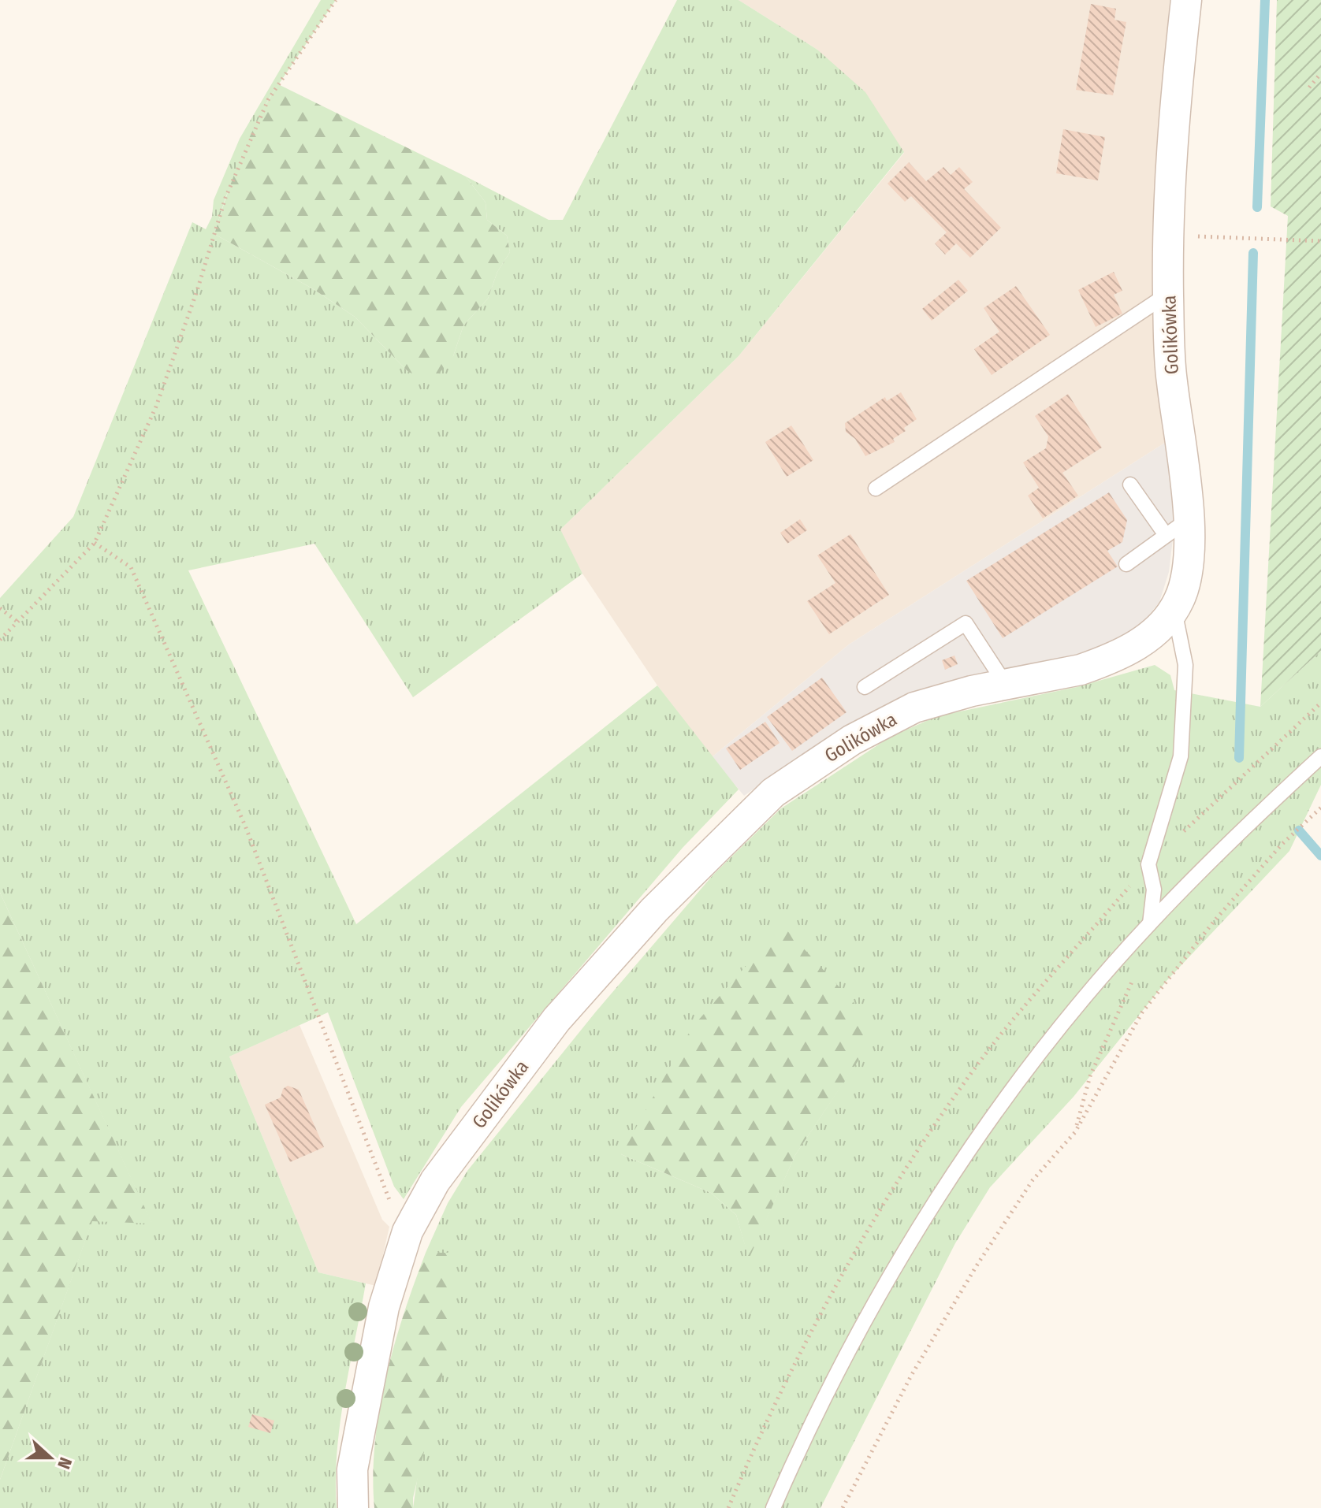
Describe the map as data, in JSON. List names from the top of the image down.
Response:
{
  "streets": {
    "street": ["Golikówka"]
  },
  "north": "right"
}
